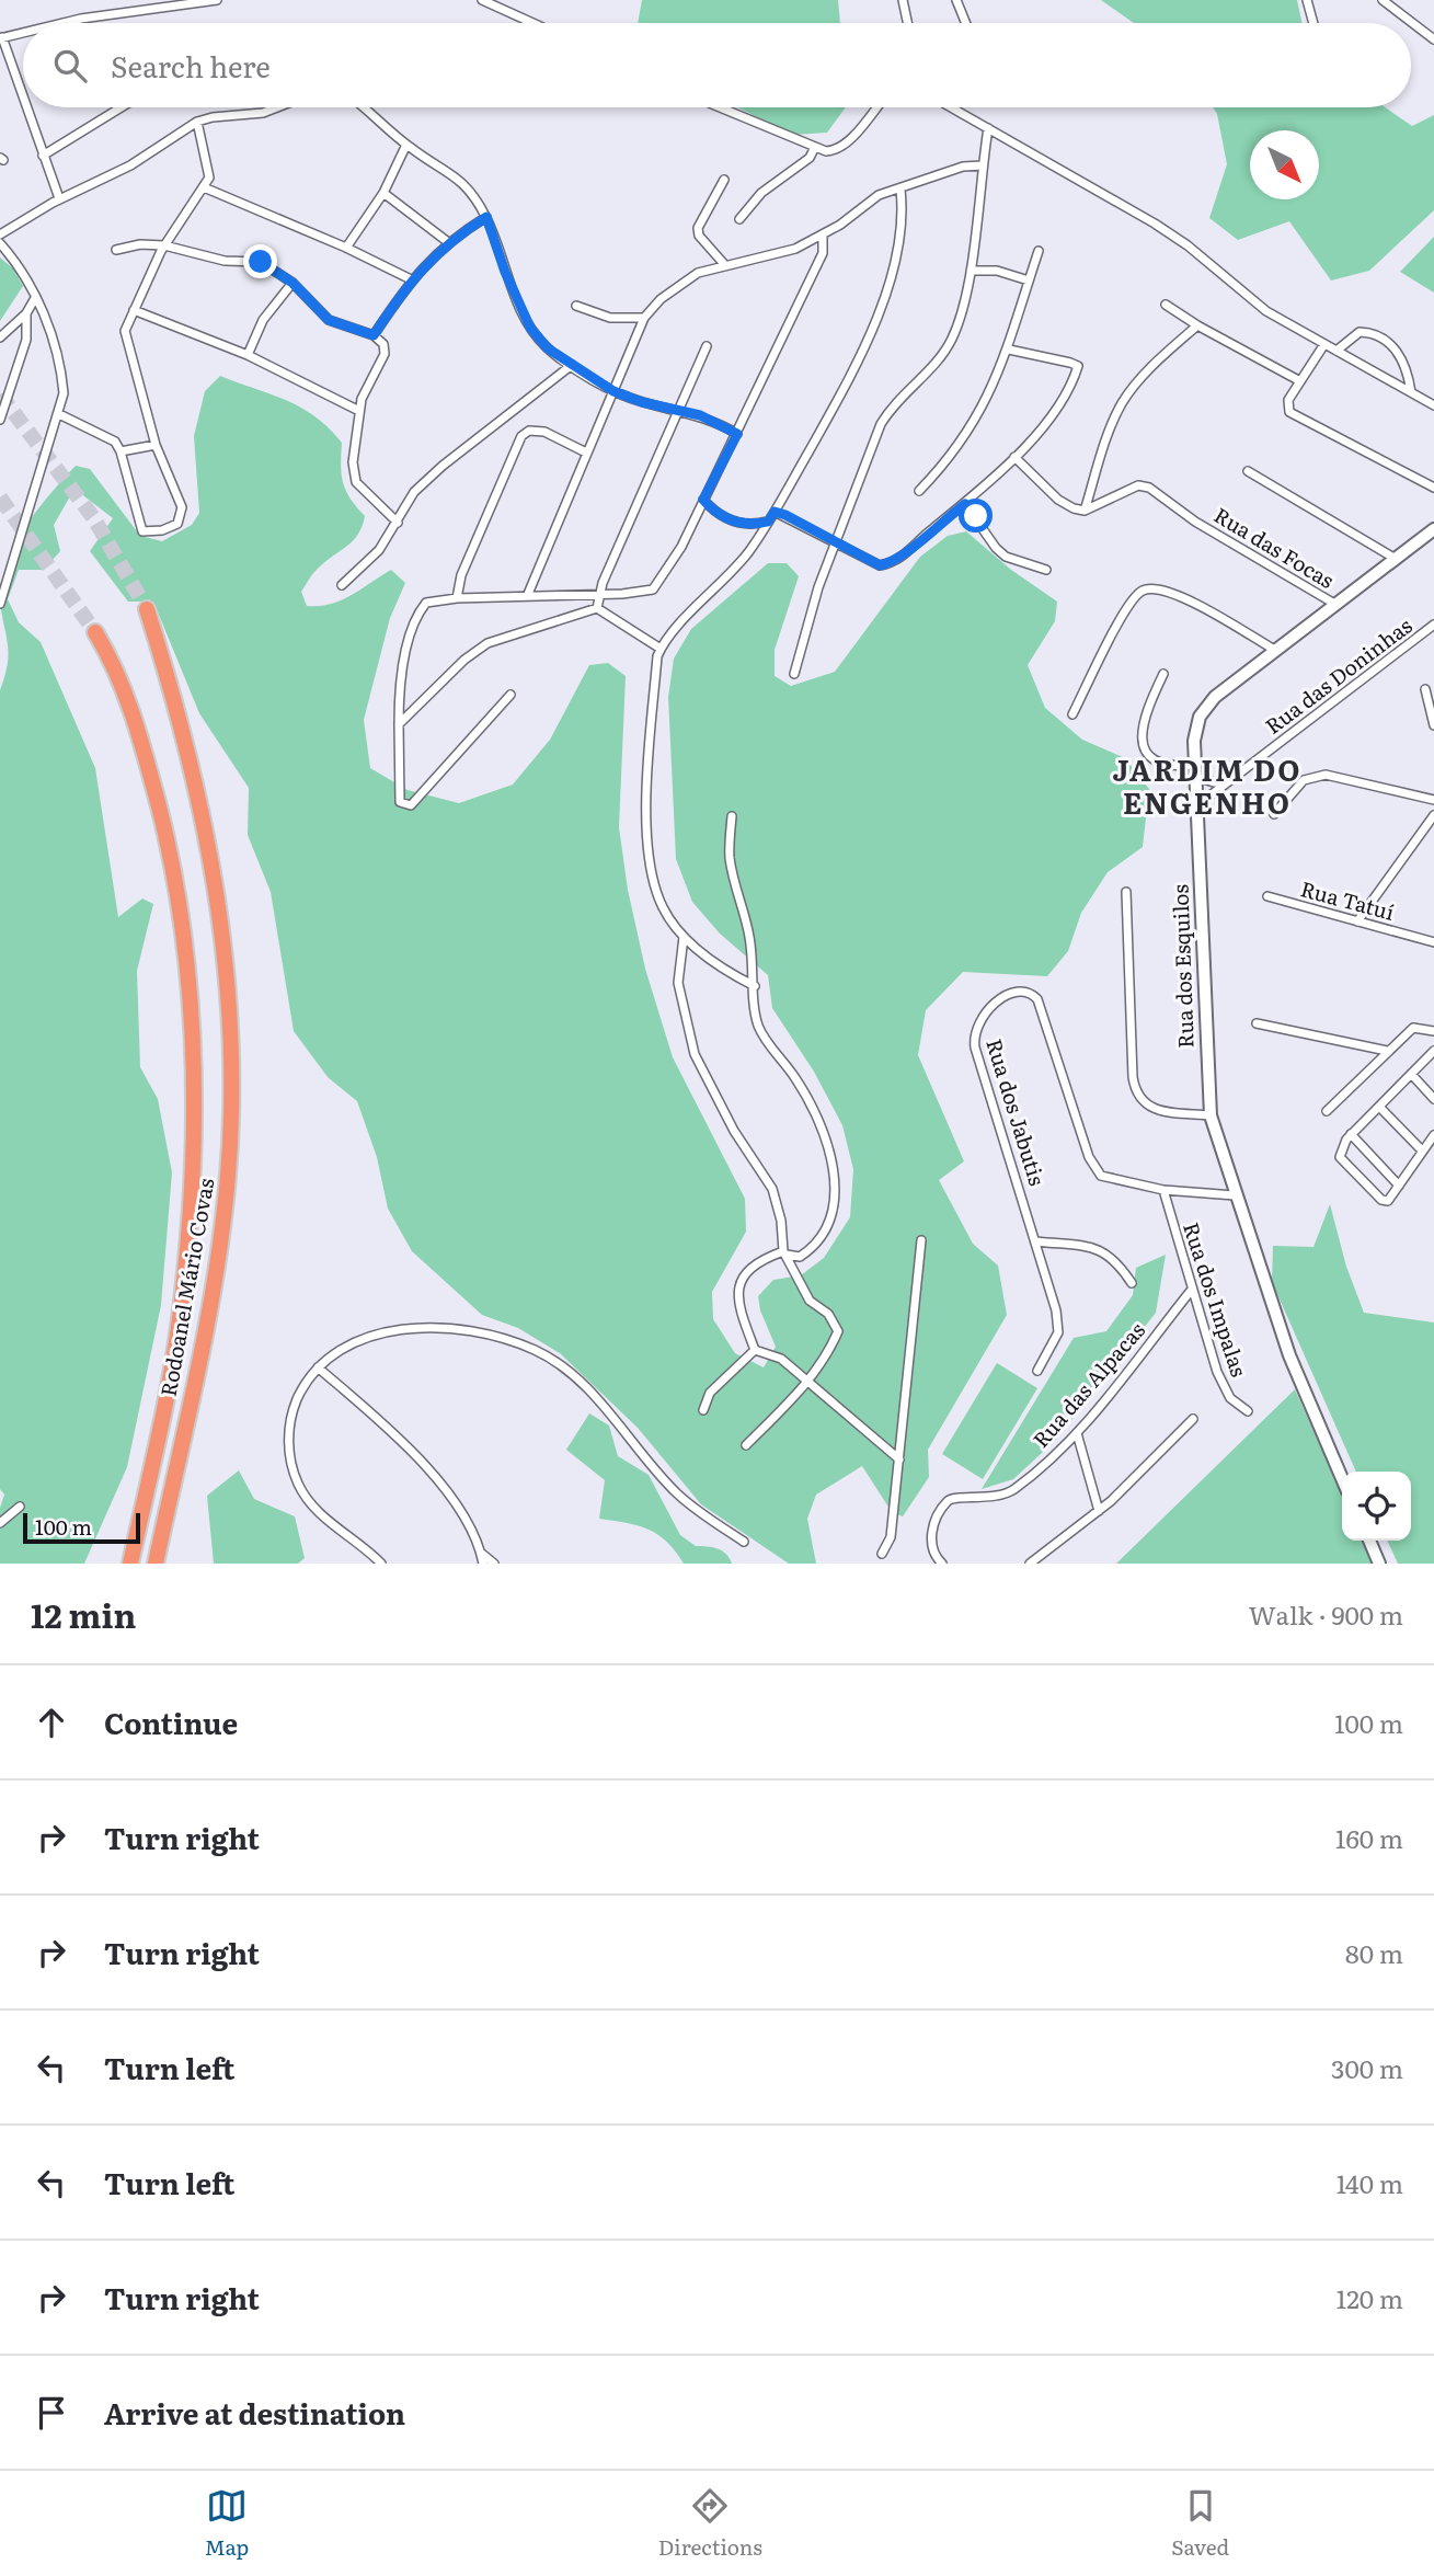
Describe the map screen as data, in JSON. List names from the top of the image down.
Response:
{
  "streets": {
    "highway": ["Rodoanel Mário Covas"],
    "street": [
      "Rua das Focas",
      "Rua das Doninhas",
      "Rua Tatuí",
      "Rua dos Esquilos",
      "Rua dos Jabutis",
      "Rua dos Impalas",
      "Rua das Alpacas"
    ]
  },
  "crossings": [
    ["Rua das Focas", "Rua dos Esquilos"],
    ["Rua das Doninhas", "Rua dos Esquilos"],
    ["Rua dos Esquilos", "Rua dos Jabutis"],
    ["Rua dos Jabutis", "Rua dos Impalas"],
    ["Rua dos Impalas", "Rua das Alpacas"]
  ],
  "districts": ["JARDIM DO ENGENHO"],
  "scale_bar": "100 m",
  "north": "bottom right",
  "page": {
    "search": "Search here",
    "scale": "100 m",
    "heading": ["12 min", "Walk · 900 m"],
    "list": [
      ["Continue", "100 m"],
      ["Turn right", "160 m"],
      ["Turn right", "80 m"],
      ["Turn left", "300 m"],
      ["Turn left", "140 m"],
      ["Turn right", "120 m"],
      "Arrive at destination"
    ],
    "nav": ["Map", "Directions", "Saved"]
  }
}
